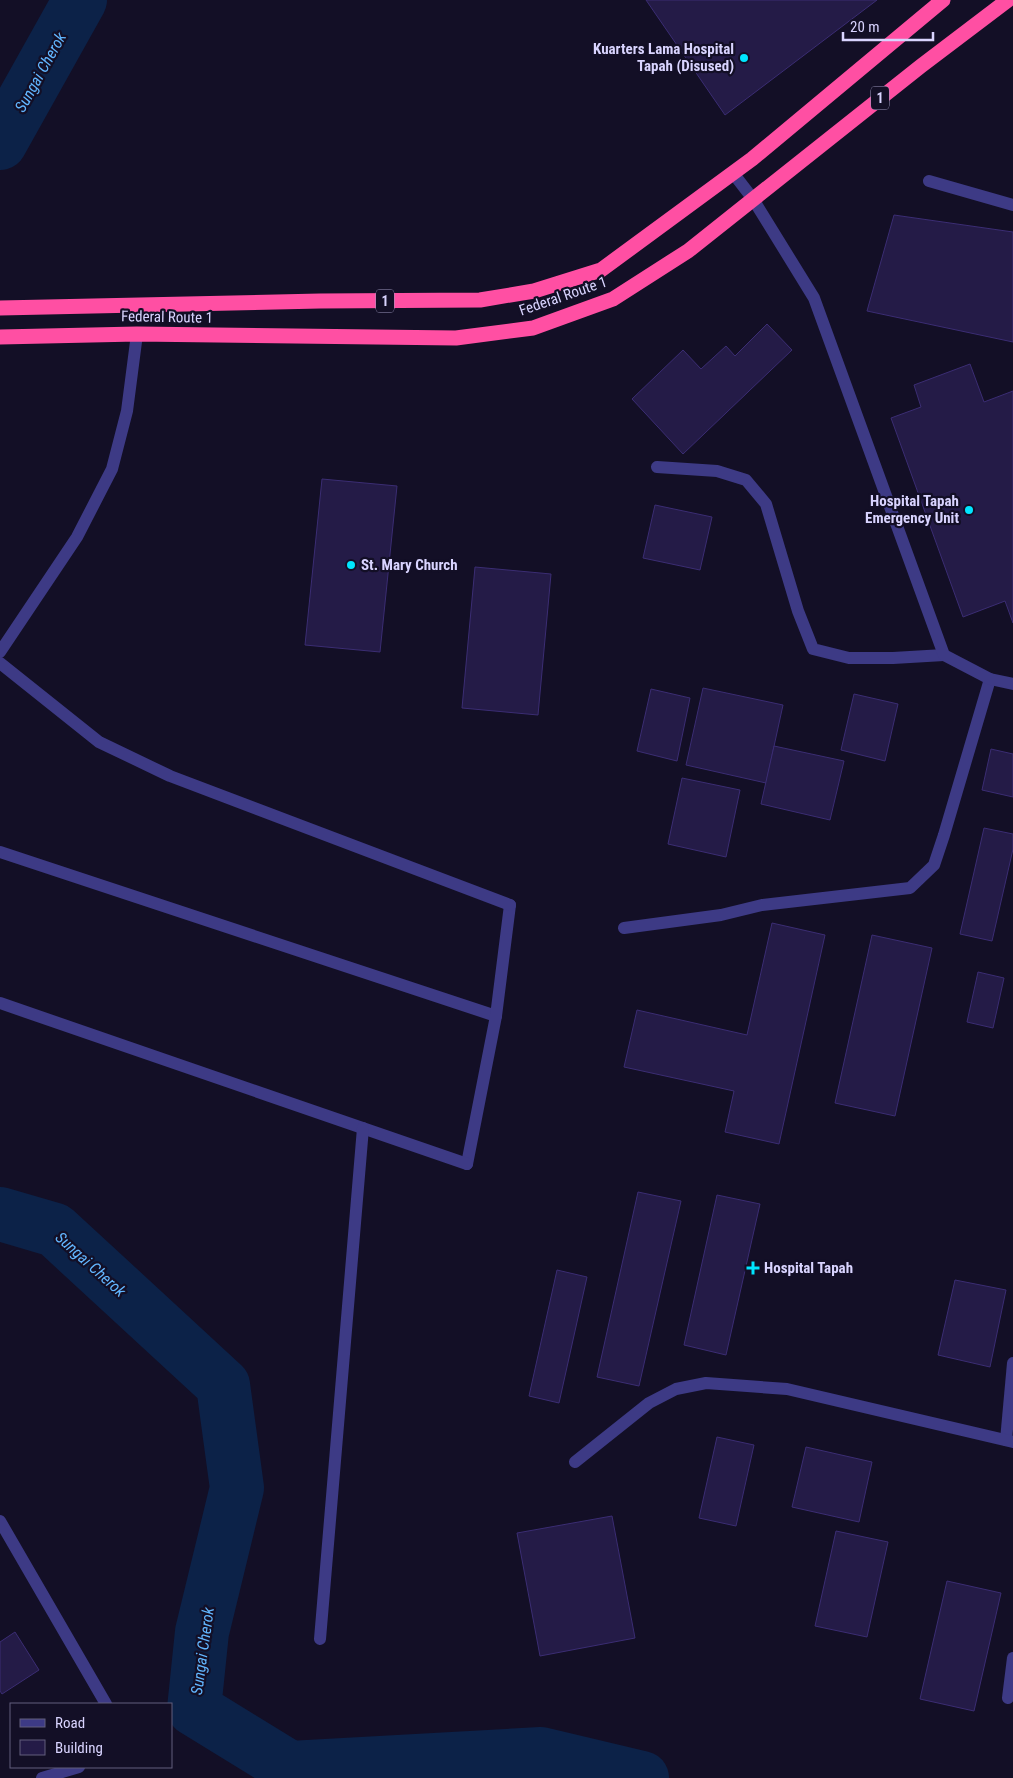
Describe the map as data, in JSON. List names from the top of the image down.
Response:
{
  "streets": {
    "highway": ["1", "Federal Route 1"]
  },
  "water": ["Sungai Cherok"],
  "places": {
    "other": ["Kuarters Lama Hospital Tapah (Disused)", "Hospital Tapah Emergency Unit", "St. Mary Church"],
    "health": ["Hospital Tapah"]
  },
  "legend": ["Road", "Building"],
  "scale_bar": "20 m"
}
